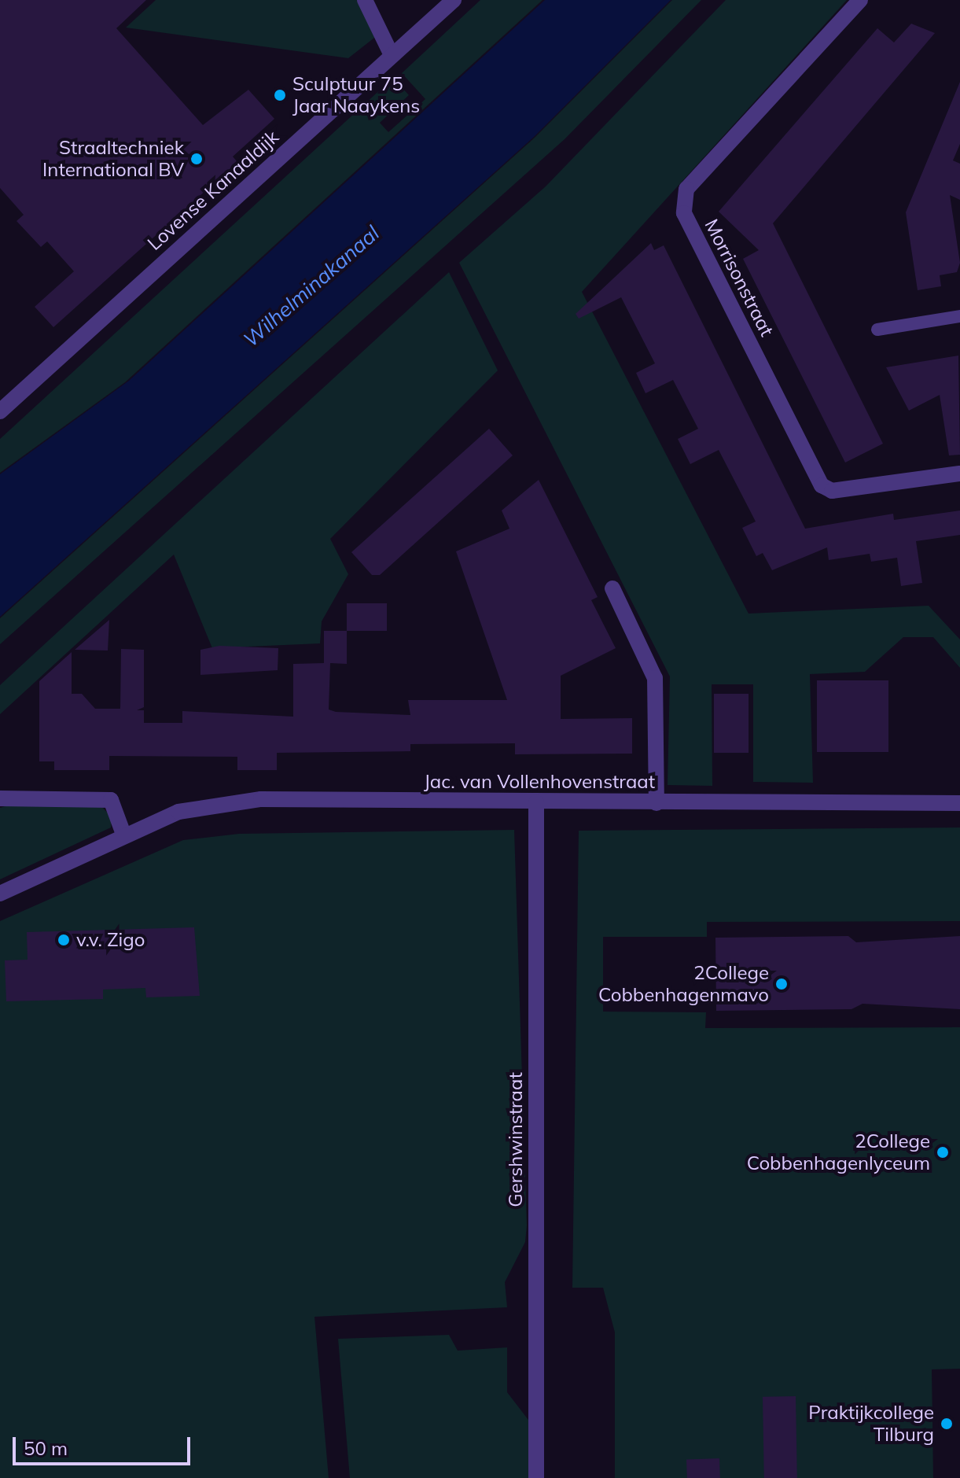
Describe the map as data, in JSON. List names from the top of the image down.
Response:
{
  "streets": {
    "street": [
      "Lovense Kanaaldijk",
      "Morrisonstraat",
      "Jac. van Vollenhovenstraat",
      "Gershwinstraat"
    ]
  },
  "crossings": [
    ["Jac. van Vollenhovenstraat", "Gershwinstraat"]
  ],
  "water": ["Wilhelminakanaal"],
  "places": [
    "Sculptuur 75 Jaar Naaykens",
    "Straaltechniek International BV",
    "v.v. Zigo",
    "2College Cobbenhagenmavo",
    "2College Cobbenhagenlyceum",
    "Praktijkcollege Tilburg"
  ],
  "scale_bar": "50 m"
}
